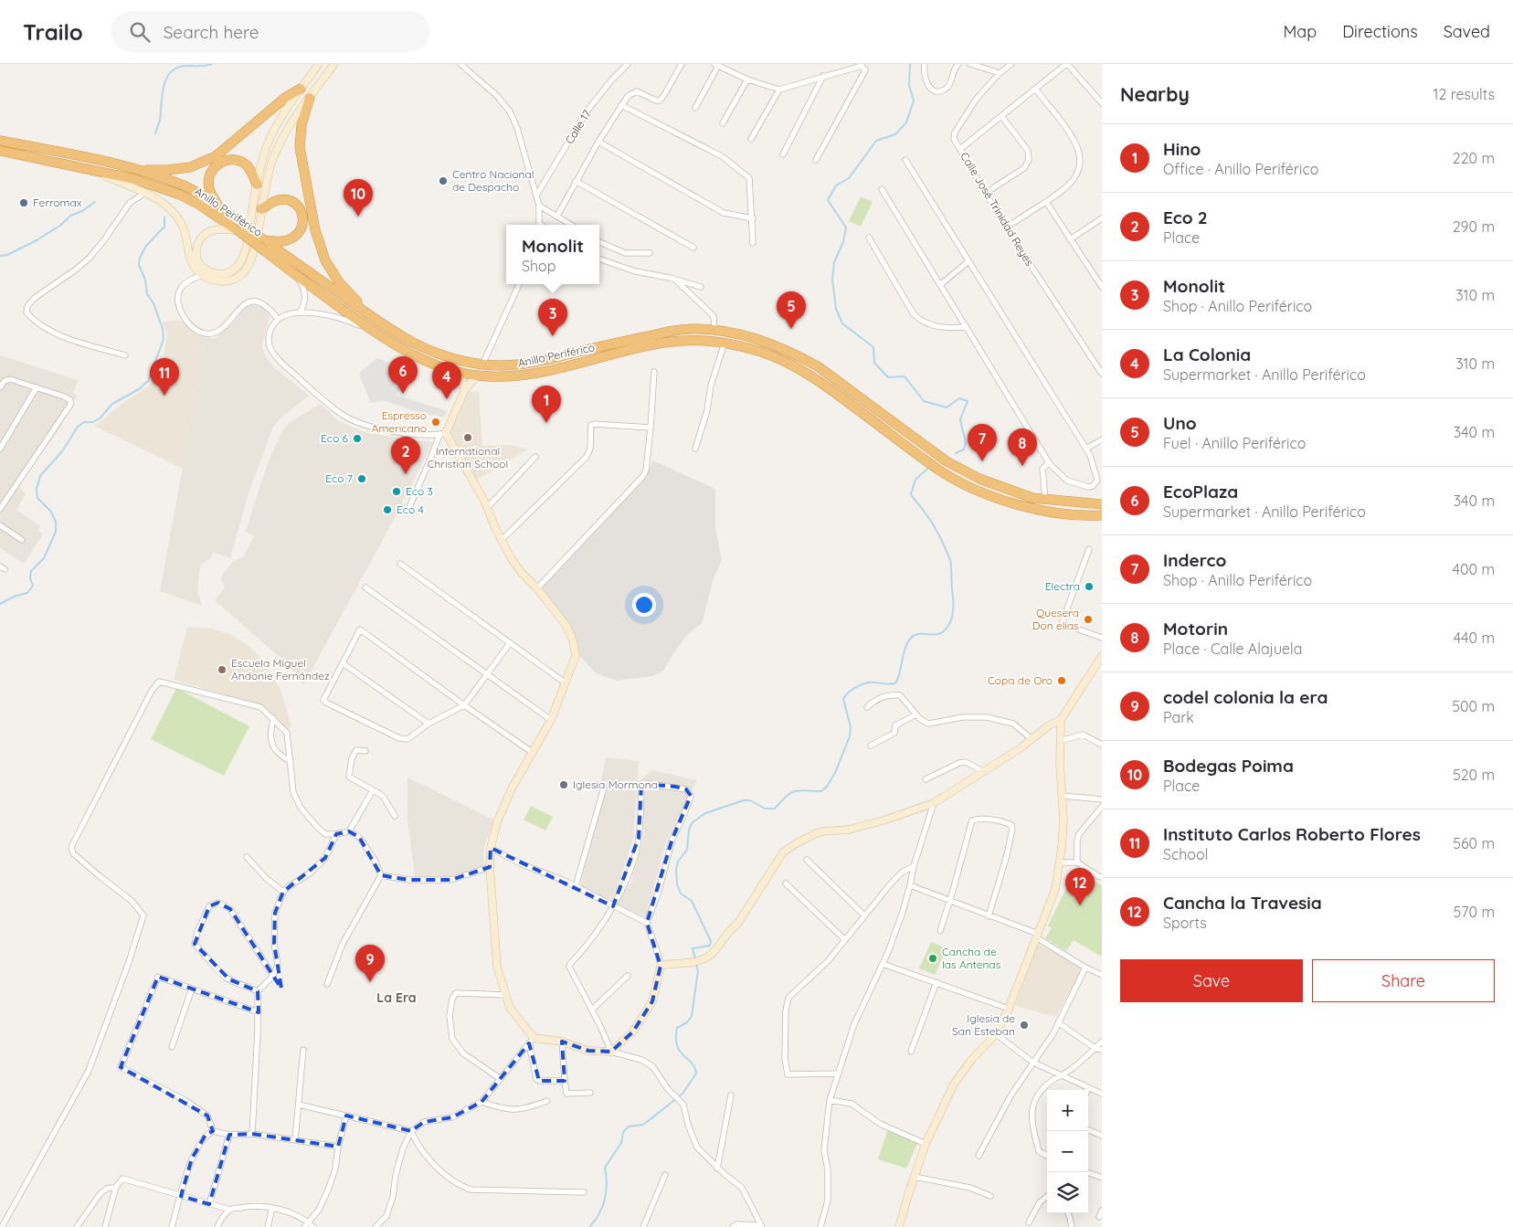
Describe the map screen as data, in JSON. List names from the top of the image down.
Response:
{
  "streets": {
    "highway": ["Anillo Periférico"],
    "street": ["Calle 17", "Calle José Trinidad Reyes"]
  },
  "districts": ["La Era"],
  "places": [
    "Centro Nacional de Despacho",
    "Ferromax",
    "Espresso Americano",
    "International Christian School",
    "Eco 6",
    "Eco 7",
    "Eco 3",
    "Eco 4",
    "Electra",
    "Quesera Don elias",
    "Escuela Miguel Andonie Fernández",
    "Copa de Oro",
    "Iglesia Mormona",
    "Cancha de las Antenas",
    "Iglesia de San Esteban"
  ],
  "page": {
    "header": "Trailo",
    "search": "Search here",
    "nav": ["Map", "Directions", "Saved"],
    "heading": ["Nearby", "12 results"],
    "list": [
      {
        "mark": "1",
        "name": "Hino",
        "note": "Office · Anillo Periférico",
        "value": "220 m"
      },
      {
        "mark": "2",
        "name": "Eco 2",
        "note": "Place",
        "value": "290 m"
      },
      {
        "mark": "3",
        "name": "Monolit",
        "note": "Shop · Anillo Periférico",
        "value": "310 m"
      },
      {
        "mark": "4",
        "name": "La Colonia",
        "note": "Supermarket · Anillo Periférico",
        "value": "310 m"
      },
      {
        "mark": "5",
        "name": "Uno",
        "note": "Fuel · Anillo Periférico",
        "value": "340 m"
      },
      {
        "mark": "6",
        "name": "EcoPlaza",
        "note": "Supermarket · Anillo Periférico",
        "value": "340 m"
      },
      {
        "mark": "7",
        "name": "Inderco",
        "note": "Shop · Anillo Periférico",
        "value": "400 m"
      },
      {
        "mark": "8",
        "name": "Motorin",
        "note": "Place · Calle Alajuela",
        "value": "440 m"
      },
      {
        "mark": "9",
        "name": "codel colonia la era",
        "note": "Park",
        "value": "500 m"
      },
      {
        "mark": "10",
        "name": "Bodegas Poima",
        "note": "Place",
        "value": "520 m"
      },
      {
        "mark": "11",
        "name": "Instituto Carlos Roberto Flores",
        "note": "School",
        "value": "560 m"
      },
      {
        "mark": "12",
        "name": "Cancha la Travesia",
        "note": "Sports",
        "value": "570 m"
      }
    ],
    "pins": [
      "10",
      "5",
      "3",
      "6",
      "11",
      "4",
      "1",
      "7",
      "8",
      "2",
      "12",
      "9"
    ],
    "popup": ["Monolit", "Shop"],
    "buttons": ["Save", "Share"],
    "map_buttons": ["+", "−"]
  }
}
